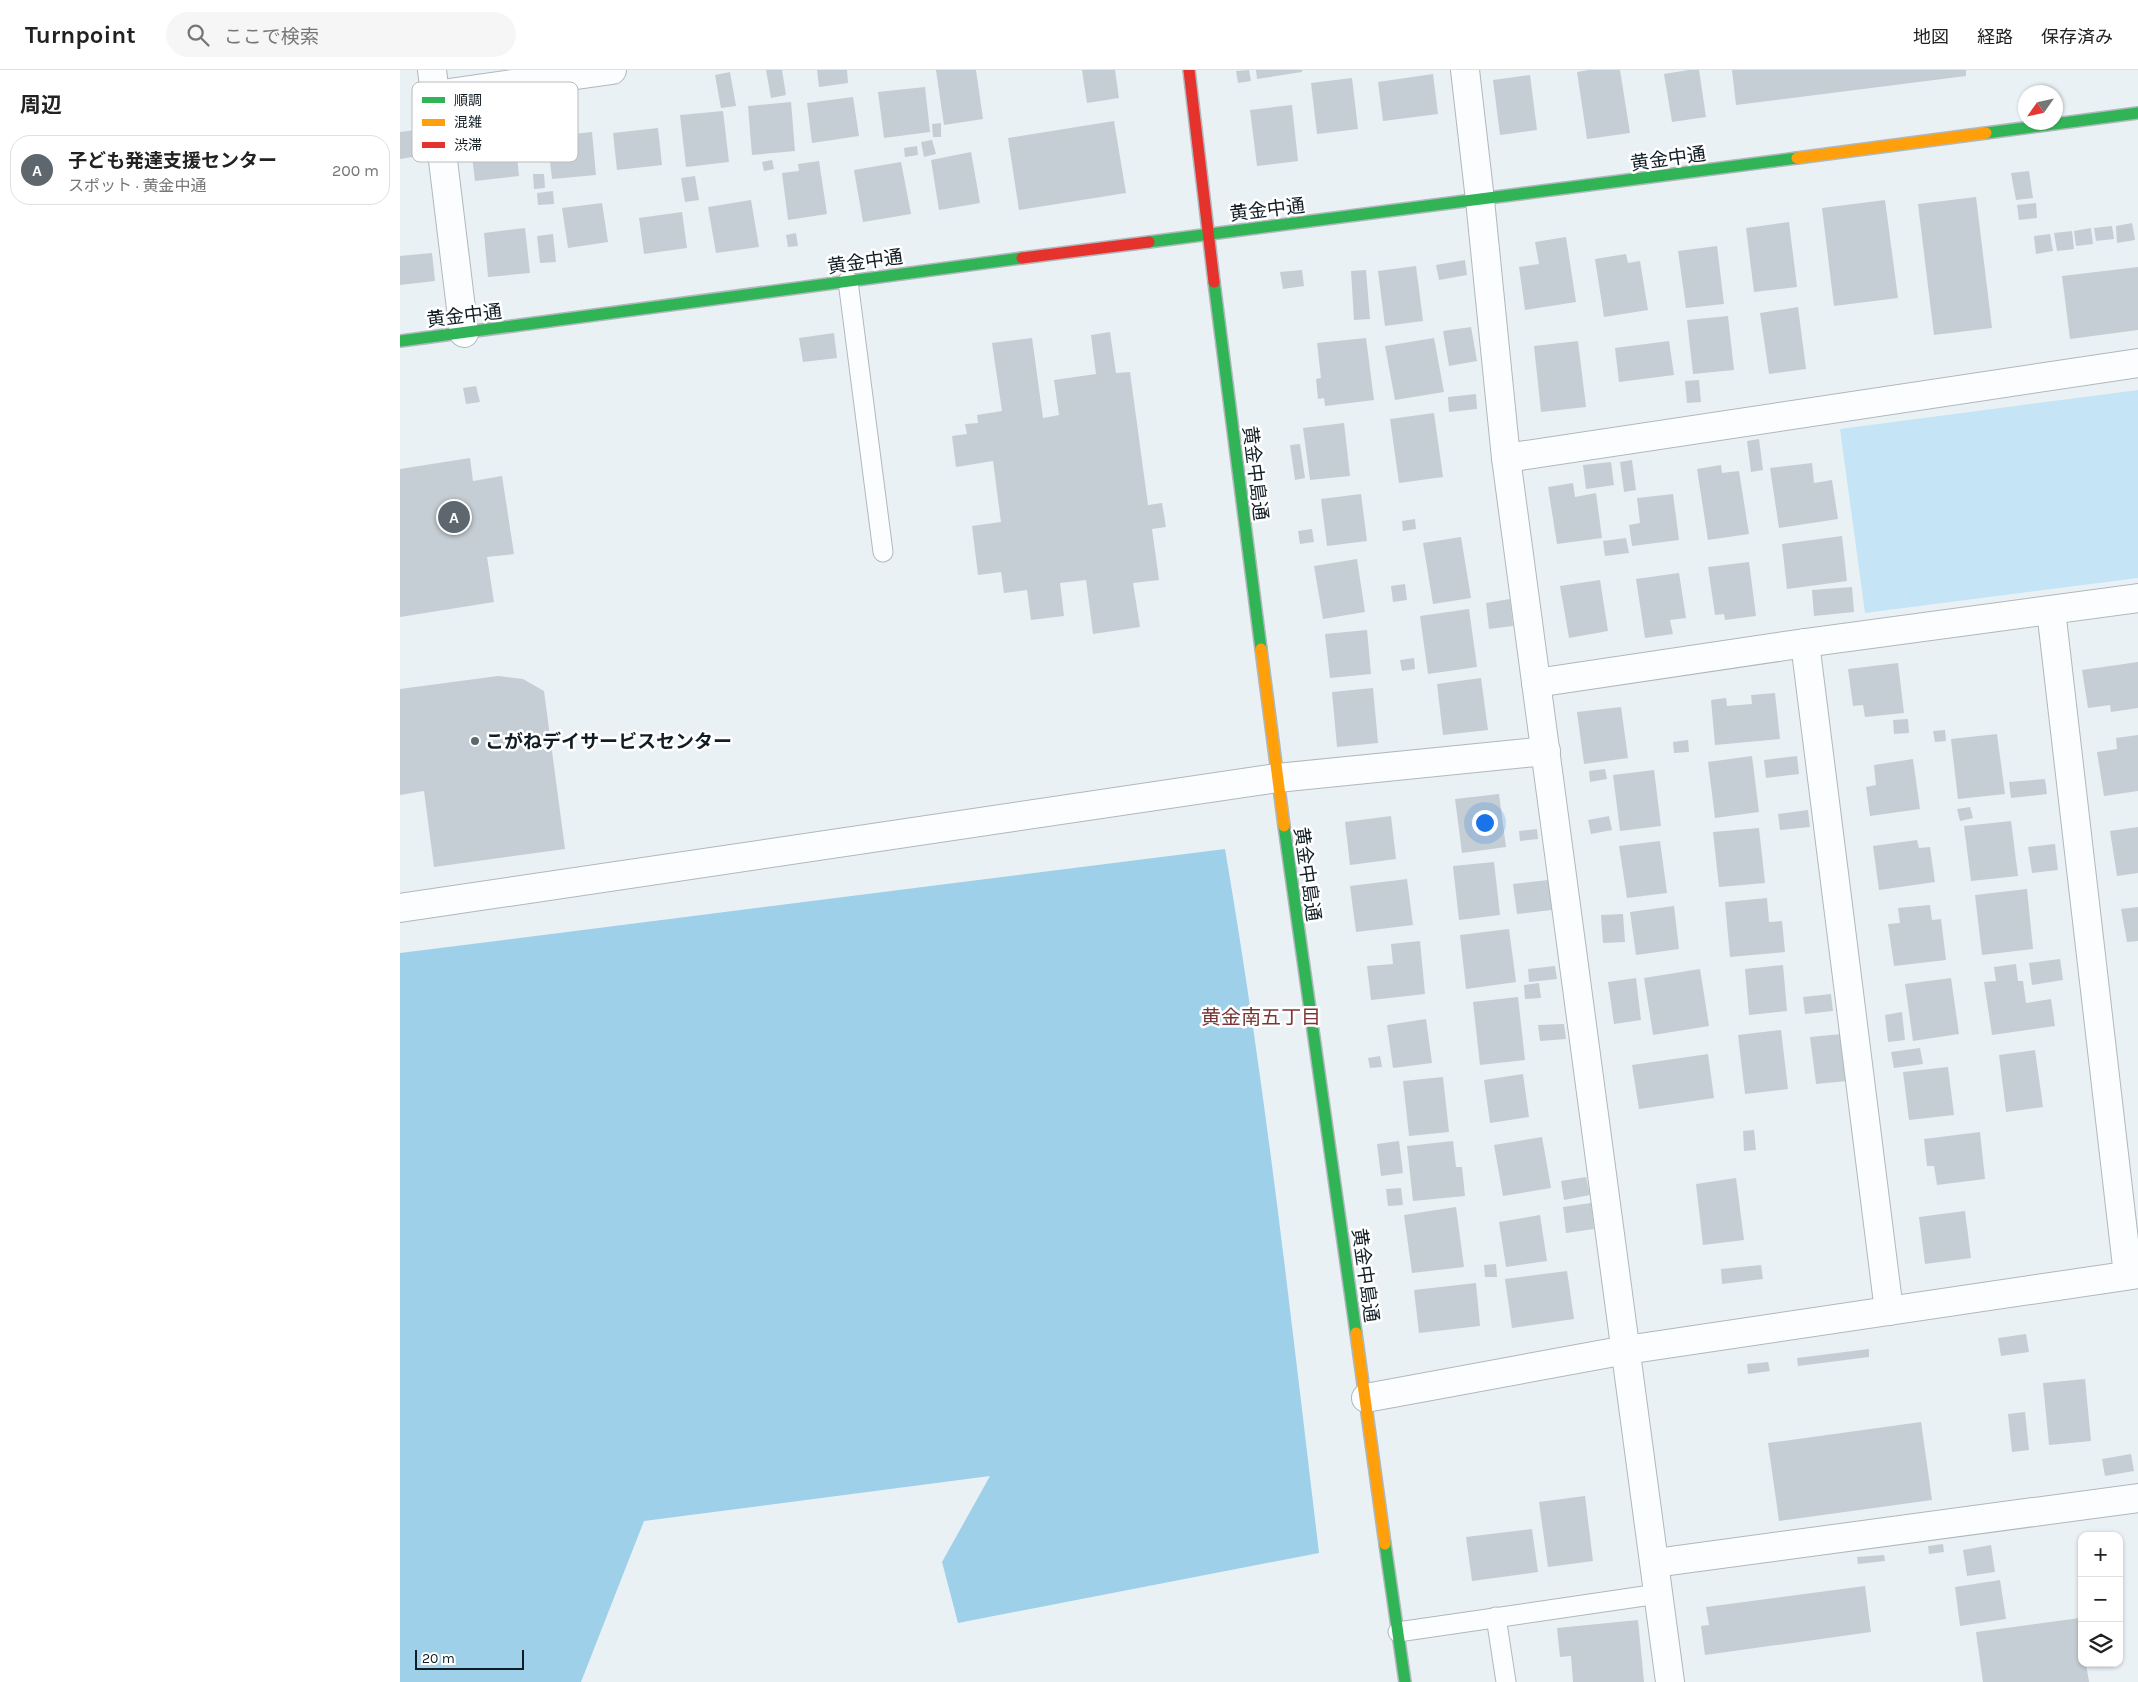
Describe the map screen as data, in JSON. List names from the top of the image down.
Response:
{
  "streets": {
    "street": ["黄金中通", "黄金中島通"]
  },
  "crossings": [
    ["黄金中通", "黄金中島通"]
  ],
  "districts": ["黄金南五丁目"],
  "places": ["こがねデイサービスセンター"],
  "legend": ["順調", "混雑", "渋滞"],
  "scale_bar": "20 m",
  "north": "bottom left",
  "page": {
    "header": "Turnpoint",
    "search": "ここで検索",
    "nav": ["地図", "経路", "保存済み"],
    "heading": "周辺",
    "list": [
      {
        "mark": "A",
        "name": "子ども発達支援センター",
        "note": "スポット · 黄金中通",
        "value": "200 m"
      }
    ],
    "pins": "A",
    "map_buttons": ["+", "−"],
    "scale": "20 m"
  }
}
